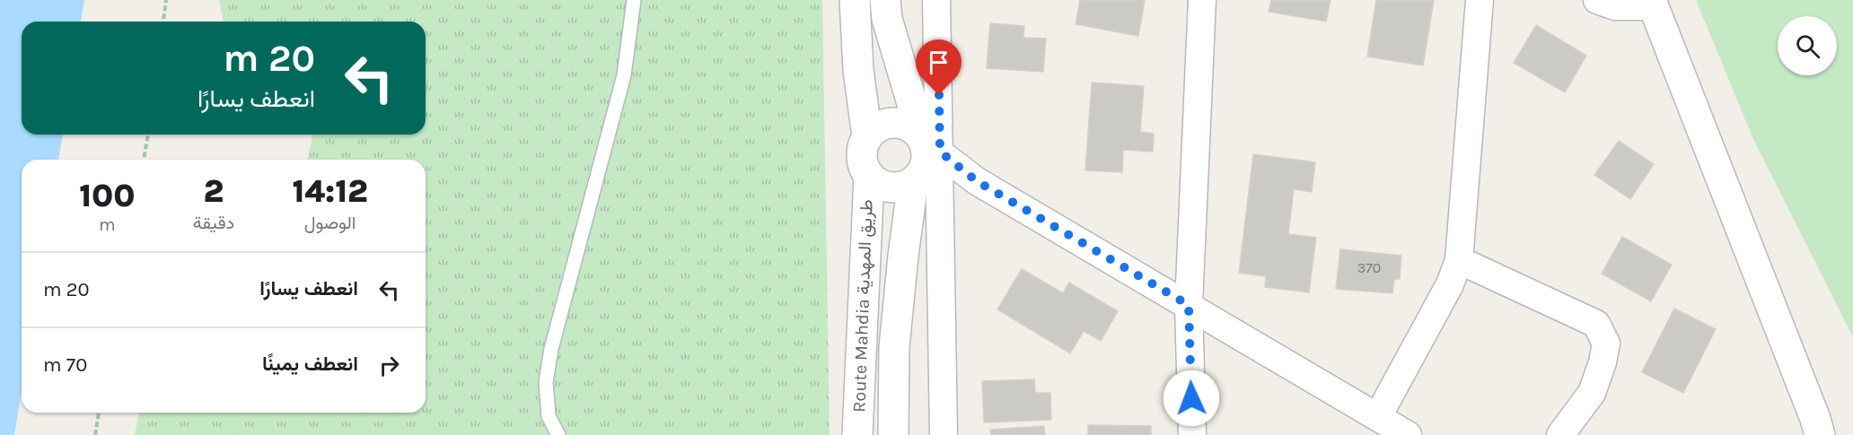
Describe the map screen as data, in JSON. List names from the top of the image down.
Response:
{
  "streets": {
    "street": ["Route Mahdia طريق المهدية"]
  },
  "house_numbers": ["370"],
  "page": {
    "turn": ["20 m", "انعطف يسارًا"],
    "eta": [
      "14:12",
      "الوصول",
      "2",
      "دقيقة",
      "100",
      "m"
    ],
    "list": [
      {
        "name": "انعطف يسارًا",
        "value": "20 m"
      },
      {
        "name": "انعطف يمينًا",
        "value": "70 m"
      }
    ]
  }
}
